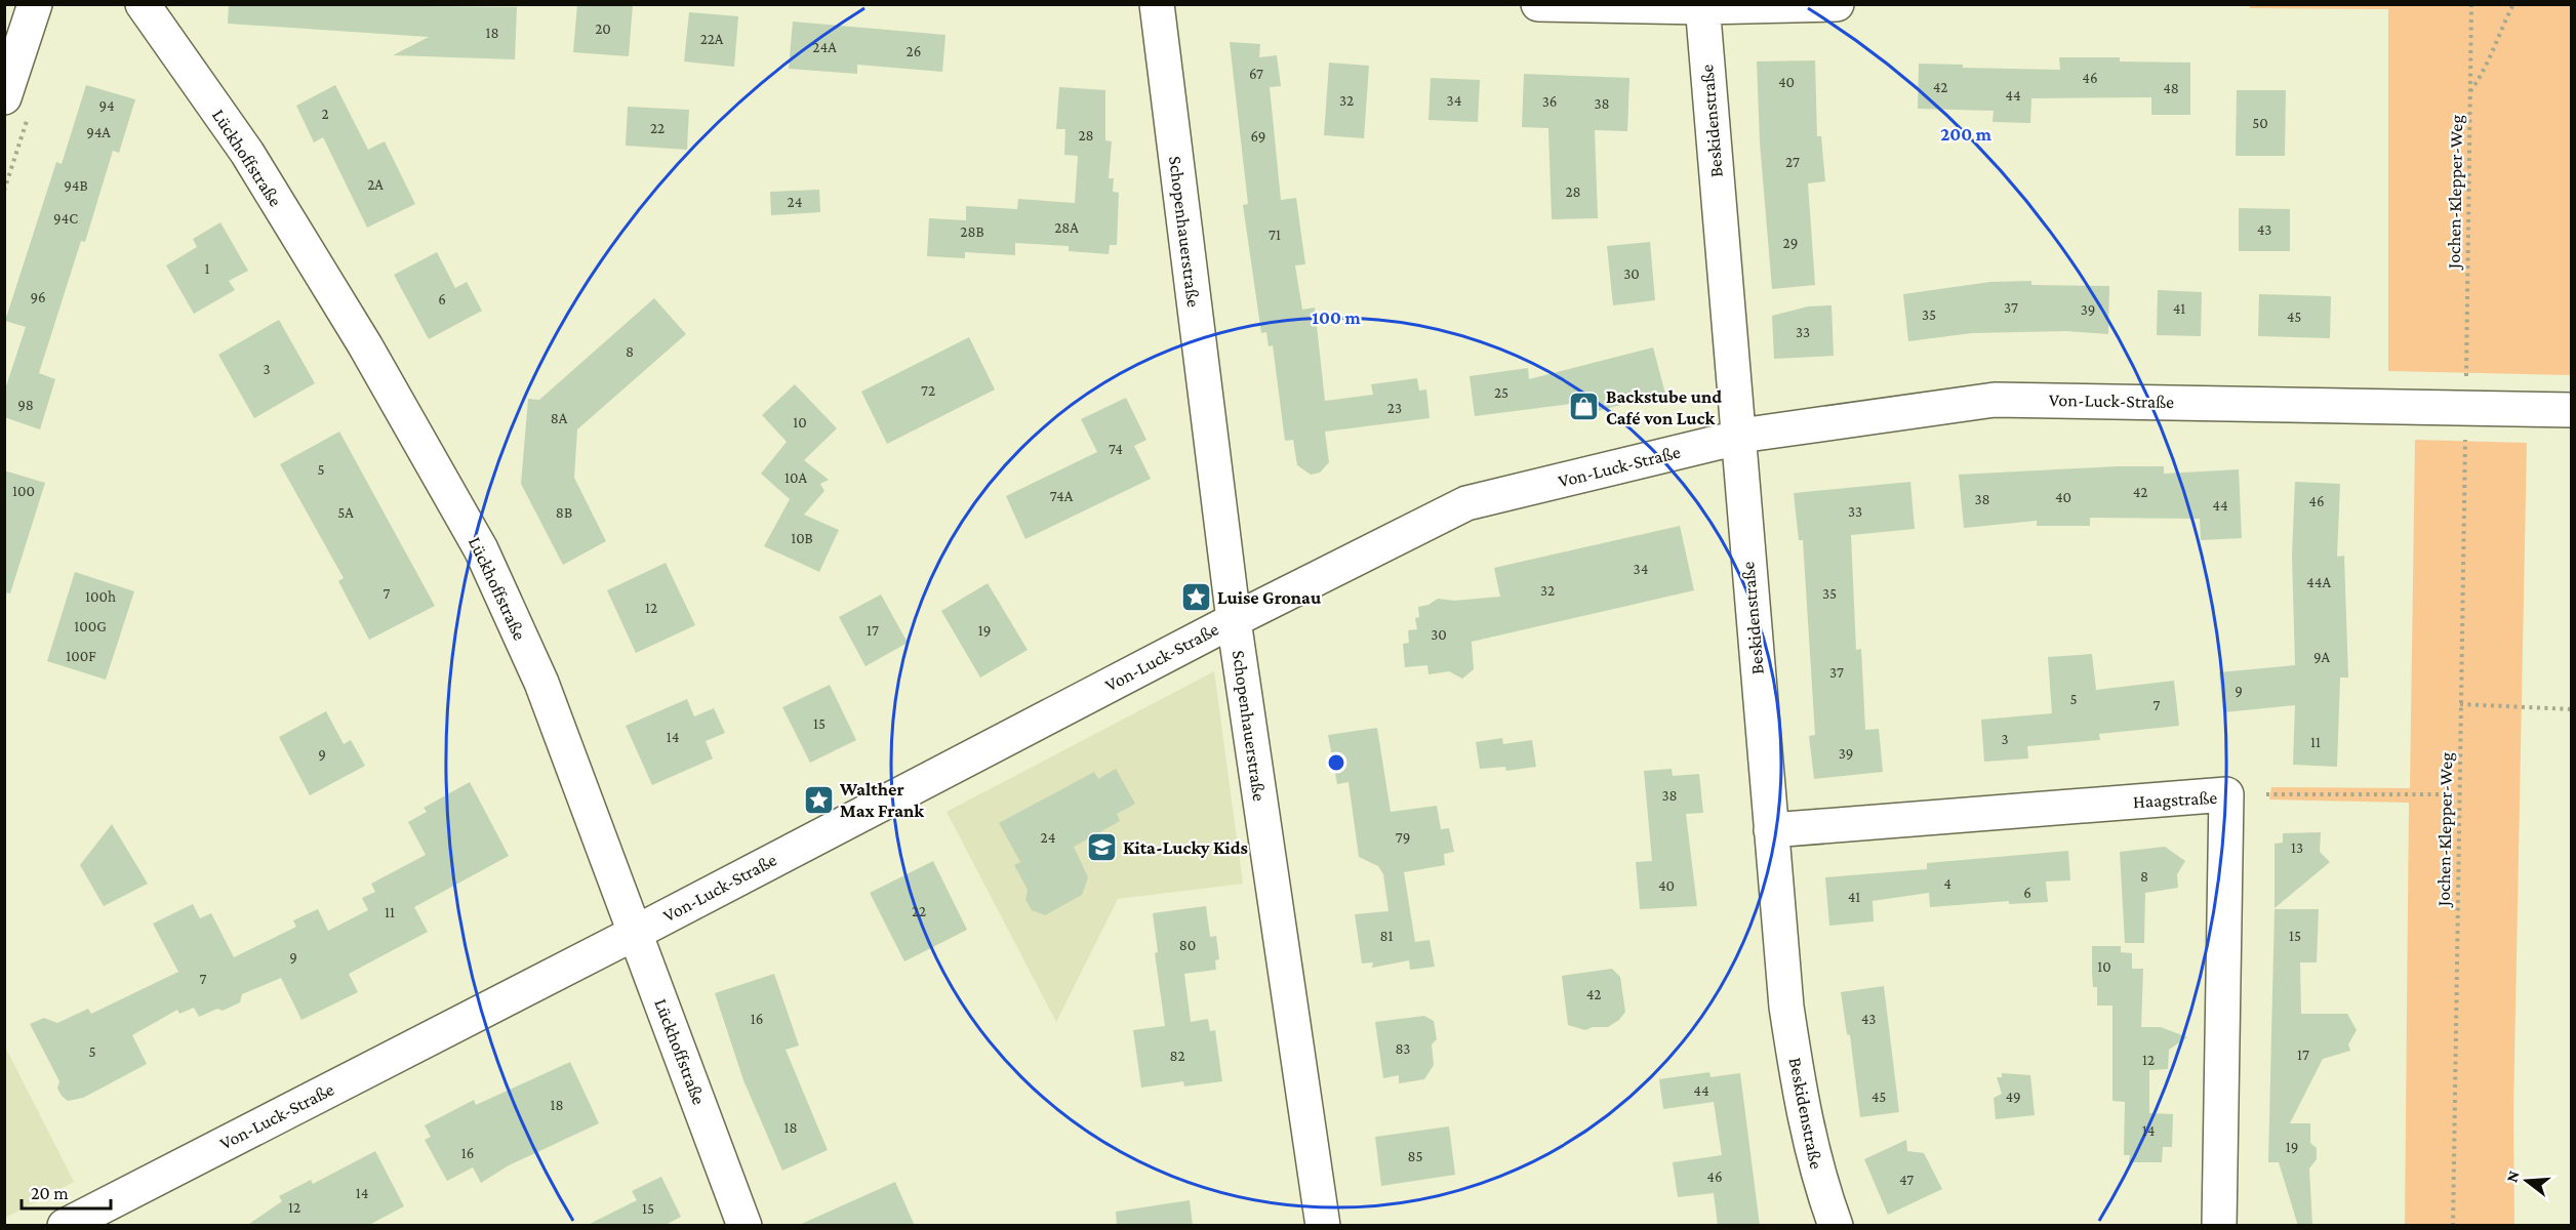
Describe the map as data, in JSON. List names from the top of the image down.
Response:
{
  "streets": {
    "street": [
      "Beskidenstraße",
      "Lückhoffstraße",
      "Schopenhauerstraße",
      "Von-Luck-Straße",
      "Haagstraße"
    ],
    "path": ["Jochen-Klepper-Weg"]
  },
  "crossings": [
    ["Beskidenstraße", "Von-Luck-Straße"],
    ["Beskidenstraße", "Haagstraße"],
    ["Lückhoffstraße", "Von-Luck-Straße"],
    ["Schopenhauerstraße", "Von-Luck-Straße"]
  ],
  "places": {
    "shop": ["Backstube und Café von Luck"],
    "place": ["Luise Gronau", "Walther Max Frank"],
    "school or university": ["Kita-Lucky Kids"]
  },
  "house_numbers": [
    "20",
    "18",
    "22A",
    "24A",
    "26",
    "67",
    "46",
    "40",
    "42",
    "48",
    "44",
    "32",
    "34",
    "36",
    "38",
    "94",
    "2",
    "50",
    "22",
    "94A",
    "28",
    "69",
    "27",
    "2A",
    "94B",
    "28",
    "24",
    "94C",
    "28A",
    "43",
    "28B",
    "71",
    "29",
    "1",
    "30",
    "96",
    "6",
    "37",
    "41",
    "39",
    "35",
    "45",
    "33",
    "8",
    "3",
    "72",
    "25",
    "98",
    "23",
    "8A",
    "10",
    "74",
    "5",
    "10A",
    "100",
    "42",
    "74A",
    "40",
    "38",
    "46",
    "44",
    "33",
    "5A",
    "8B",
    "10B",
    "34",
    "44A",
    "32",
    "7",
    "35",
    "100h",
    "12",
    "100G",
    "17",
    "19",
    "30",
    "100F",
    "9A",
    "37",
    "9",
    "5",
    "7",
    "15",
    "14",
    "3",
    "11",
    "39",
    "9",
    "38",
    "24",
    "79",
    "13",
    "8",
    "4",
    "40",
    "6",
    "41",
    "22",
    "11",
    "81",
    "15",
    "80",
    "9",
    "10",
    "7",
    "42",
    "16",
    "43",
    "83",
    "5",
    "17",
    "82",
    "12",
    "44",
    "45",
    "49",
    "18",
    "18",
    "14",
    "19",
    "16",
    "85",
    "46",
    "47",
    "14",
    "12",
    "15"
  ],
  "scale_bar": "20 m",
  "north": "left",
  "rings": ["200 m", "100 m"]
}
